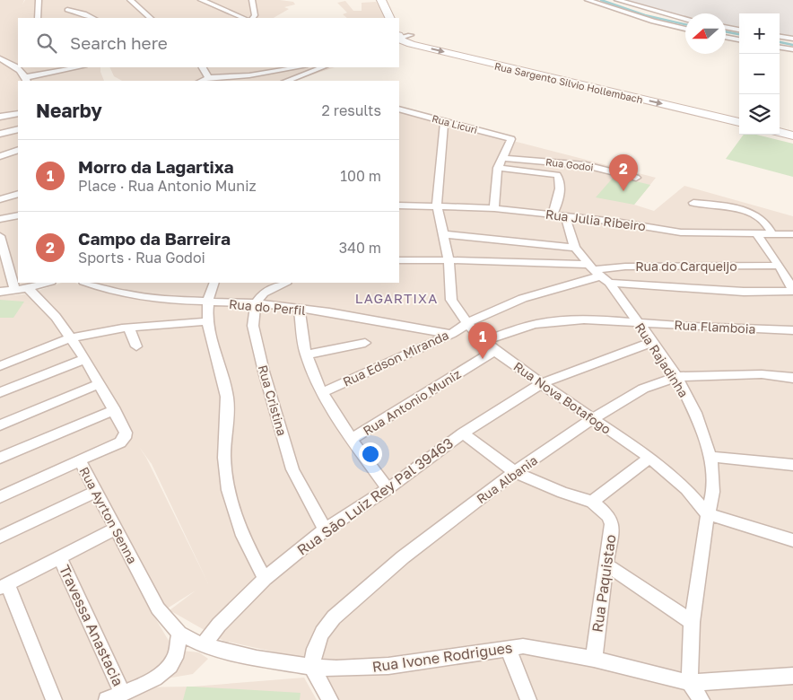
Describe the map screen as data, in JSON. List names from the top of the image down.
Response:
{
  "streets": {
    "main road": ["Rua Sargento Silvio Hollembach"],
    "street": [
      "Rua Licuri",
      "Rua Godoi",
      "Rua Julia Ribeiro",
      "Rua do Carqueijo",
      "Rua do Perfil",
      "Rua Flamboia",
      "Rua Edson Miranda",
      "Rua Rajadinha",
      "Rua Nova Botafogo",
      "Rua Cristina",
      "Rua Antonio Muniz",
      "Rua Albania",
      "Rua Sāo Luiz Rey Pal 39463",
      "Rua Ayrton Senna",
      "Rua Paquistao",
      "Travessa Anastacia",
      "Rua Ivone Rodrigues"
    ]
  },
  "crossings": [
    ["Rua Licuri", "Rua Godoi"],
    ["Rua Licuri", "Rua Nova Botafogo"],
    ["Rua Julia Ribeiro", "Rua Rajadinha"],
    ["Rua Julia Ribeiro", "Rua Nova Botafogo"],
    ["Rua do Carqueijo", "Rua Edson Miranda"],
    ["Rua do Carqueijo", "Rua Rajadinha"],
    ["Rua do Carqueijo", "Rua Nova Botafogo"],
    ["Rua do Perfil", "Rua Edson Miranda"],
    ["Rua do Perfil", "Rua Cristina"],
    ["Rua Flamboia", "Rua Rajadinha"],
    ["Rua Flamboia", "Rua Nova Botafogo"],
    ["Rua Edson Miranda", "Rua Nova Botafogo"],
    ["Rua Rajadinha", "Rua Nova Botafogo"],
    ["Rua Rajadinha", "Rua Albania"],
    ["Rua Rajadinha", "Rua Sāo Luiz Rey Pal 39463"],
    ["Rua Rajadinha", "Rua Ivone Rodrigues"],
    ["Rua Nova Botafogo", "Rua Antonio Muniz"],
    ["Rua Nova Botafogo", "Rua Albania"],
    ["Rua Nova Botafogo", "Rua Sāo Luiz Rey Pal 39463"],
    ["Rua Cristina", "Rua Sāo Luiz Rey Pal 39463"],
    ["Rua Albania", "Rua Paquistao"],
    ["Rua Albania", "Rua Ivone Rodrigues"],
    ["Rua Sāo Luiz Rey Pal 39463", "Rua Paquistao"],
    ["Rua Sāo Luiz Rey Pal 39463", "Rua Ivone Rodrigues"],
    ["Rua Ayrton Senna", "Rua Ivone Rodrigues"],
    ["Rua Paquistao", "Rua Ivone Rodrigues"]
  ],
  "districts": ["LAGARTIXA"],
  "north": "left",
  "page": {
    "map_buttons": ["+", "−"],
    "search": "Search here",
    "heading": ["Nearby", "2 results"],
    "list": [
      {
        "mark": "1",
        "name": "Morro da Lagartixa",
        "note": "Place · Rua Antonio Muniz",
        "value": "100 m"
      },
      {
        "mark": "2",
        "name": "Campo da Barreira",
        "note": "Sports · Rua Godoi",
        "value": "340 m"
      }
    ],
    "pins": ["2", "1"]
  }
}
